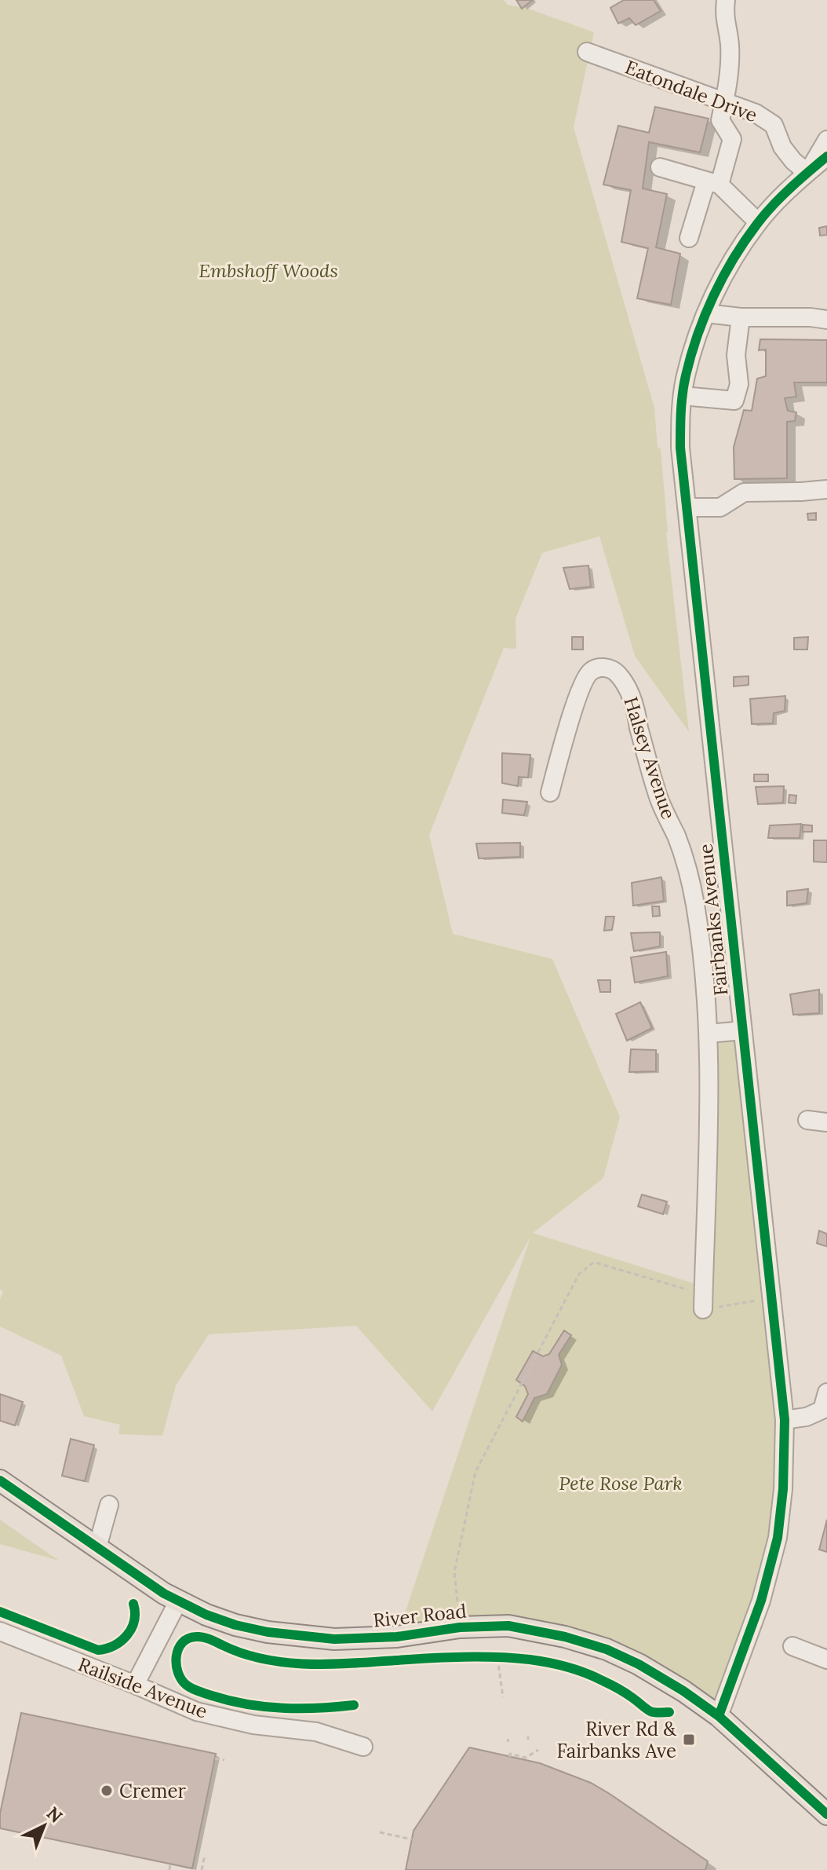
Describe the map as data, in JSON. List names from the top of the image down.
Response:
{
  "streets": {
    "main road": ["River Road"],
    "street": [
      "Eatondale Drive",
      "Halsey Avenue",
      "Fairbanks Avenue",
      "Railside Avenue"
    ]
  },
  "crossings": [
    ["Eatondale Drive", "Fairbanks Avenue"],
    ["Fairbanks Avenue", "River Road"]
  ],
  "parks": ["Embshoff Woods", "Pete Rose Park"],
  "places": {
    "transit": ["River Rd & Fairbanks Ave"],
    "other": ["Cremer"]
  },
  "north": "top right"
}
